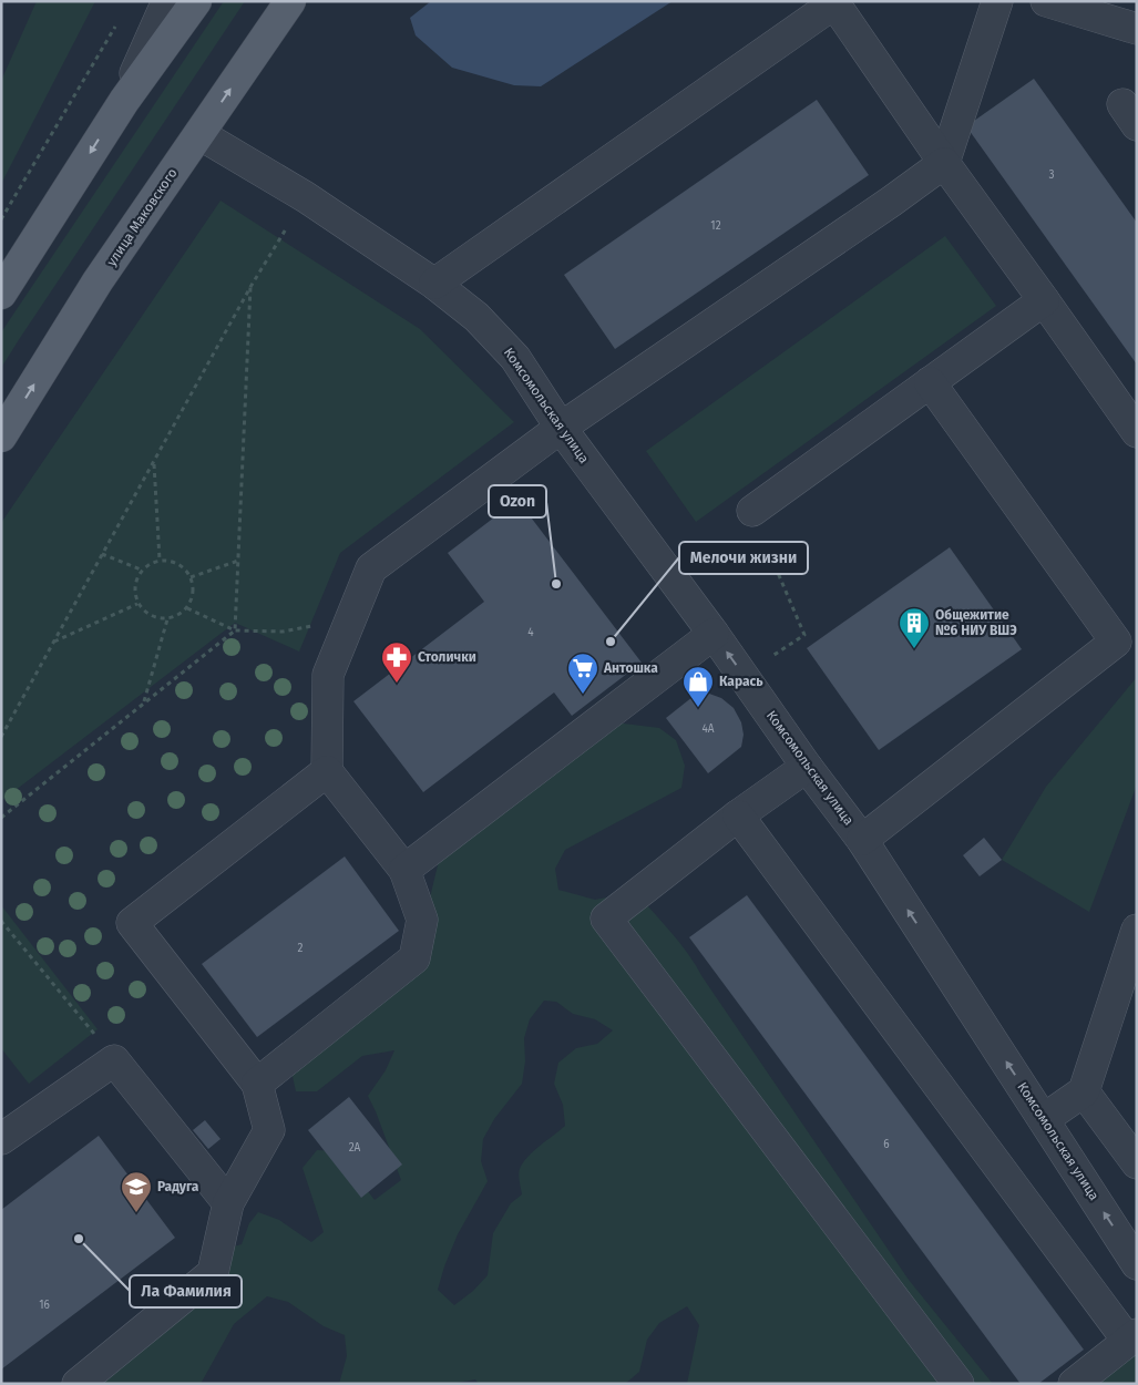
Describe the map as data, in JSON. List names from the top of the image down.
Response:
{
  "streets": {
    "main road": ["улица Маковского"],
    "street": ["Комсомольская улица"]
  },
  "crossings": [
    ["улица Маковского", "Комсомольская улица"]
  ],
  "places": {
    "other": ["Ozon", "Мелочи жизни", "Ла Фамилия"],
    "building": ["Общежитие №6 НИУ ВШЭ"],
    "pharmacy": ["Столички"],
    "supermarket": ["Антошка"],
    "shop": ["Карась"],
    "school or university": ["Радуга"]
  },
  "house_numbers": [
    "3",
    "12",
    "4",
    "4А",
    "2",
    "6",
    "2А",
    "16"
  ]
}
